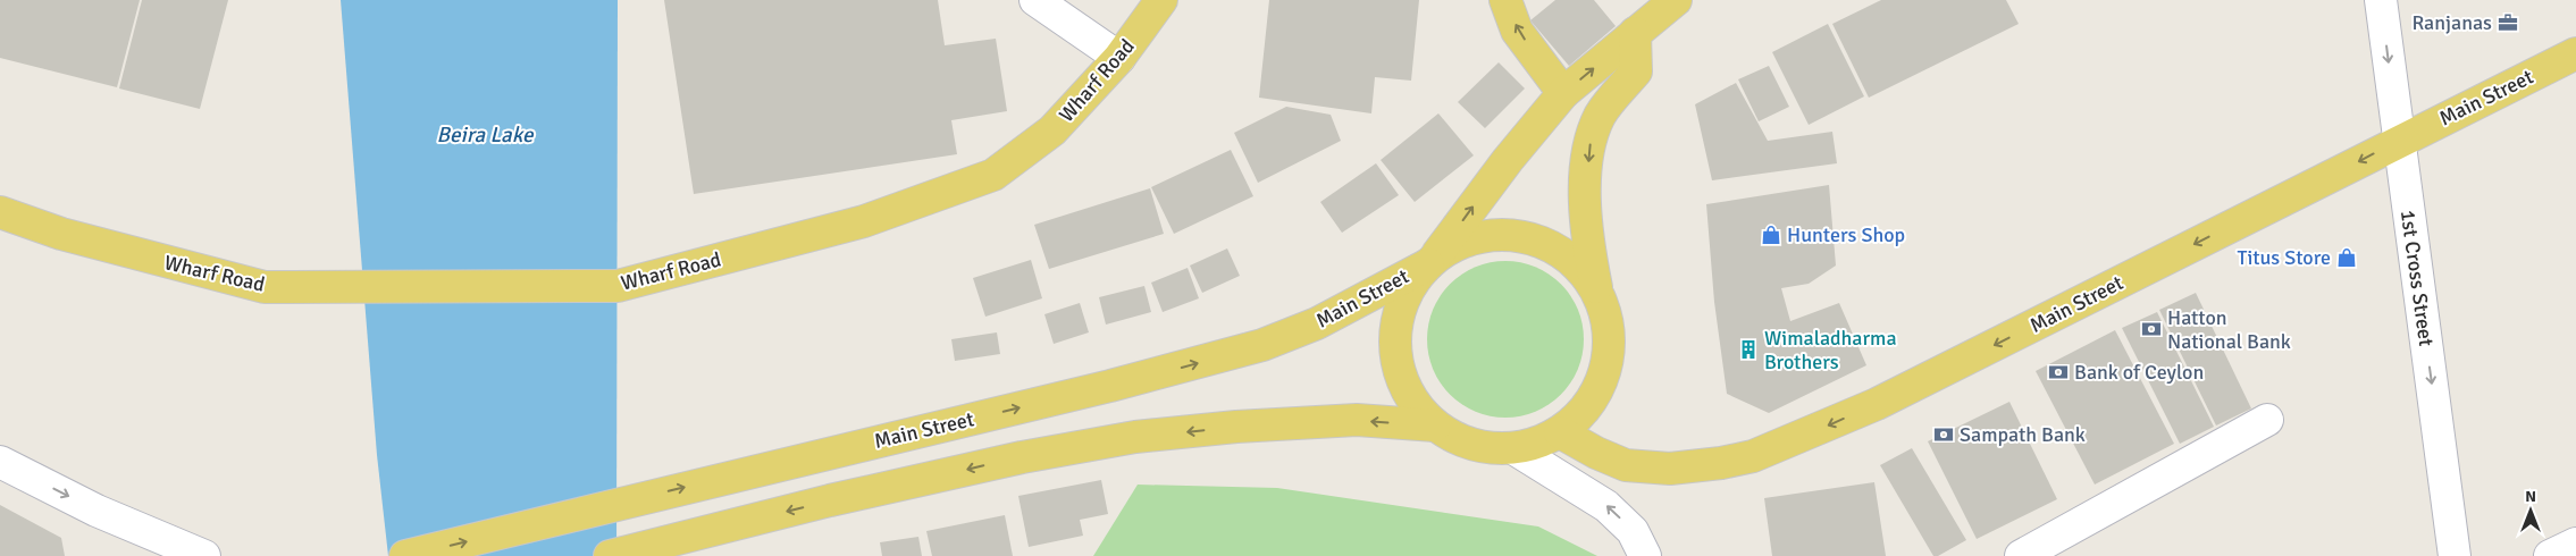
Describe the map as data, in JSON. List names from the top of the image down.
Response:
{
  "streets": {
    "main road": ["Wharf Road", "Main Street"],
    "street": ["1st Cross Street"]
  },
  "crossings": [
    ["Main Street", "1st Cross Street"]
  ],
  "one_way": ["1st Cross Street"],
  "water": ["Beira Lake"],
  "places": {
    "office": ["Ranjanas"],
    "shop": ["Hunters Shop", "Titus Store"],
    "bank": ["Hatton National Bank", "Bank of Ceylon", "Sampath Bank"],
    "building": ["Wimaladharma Brothers"]
  },
  "north": "top"
}
